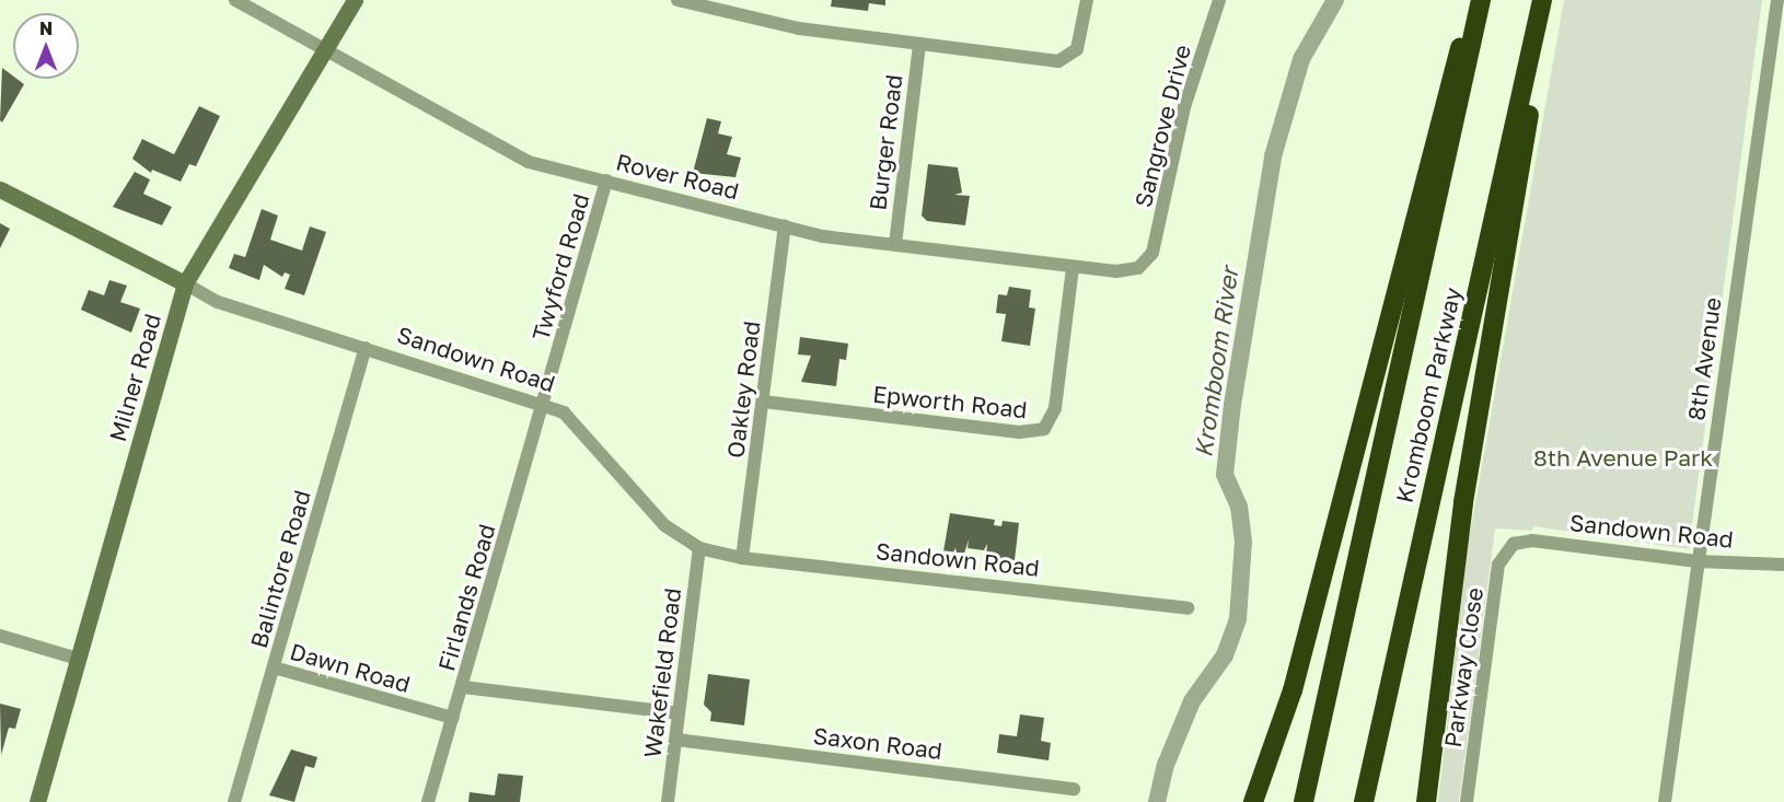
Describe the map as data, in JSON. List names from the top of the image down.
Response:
{
  "streets": {
    "highway": ["Kromboom Parkway"],
    "main road": ["Sandown Road", "Milner Road"],
    "street": [
      "Sangrove Drive",
      "Burger Road",
      "Rover Road",
      "Twyford Road",
      "8th Avenue",
      "Oakley Road",
      "Epworth Road",
      "Balintore Road",
      "Firlands Road",
      "Dawn Road",
      "Parkway Close",
      "Wakefield Road",
      "Saxon Road"
    ]
  },
  "crossings": [
    ["Sangrove Drive", "Rover Road"],
    ["Burger Road", "Rover Road"],
    ["Rover Road", "Twyford Road"],
    ["Rover Road", "Milner Road"],
    ["Rover Road", "Oakley Road"],
    ["Rover Road", "Epworth Road"],
    ["Twyford Road", "Sandown Road"],
    ["Twyford Road", "Firlands Road"],
    ["Sandown Road", "8th Avenue"],
    ["Sandown Road", "Milner Road"],
    ["Sandown Road", "Oakley Road"],
    ["Sandown Road", "Balintore Road"],
    ["Sandown Road", "Firlands Road"],
    ["Sandown Road", "Parkway Close"],
    ["Sandown Road", "Wakefield Road"],
    ["Oakley Road", "Epworth Road"],
    ["Balintore Road", "Dawn Road"],
    ["Firlands Road", "Dawn Road"],
    ["Wakefield Road", "Saxon Road"]
  ],
  "water": ["Kromboom River"],
  "parks": ["8th Avenue Park"],
  "north": "top"
}
